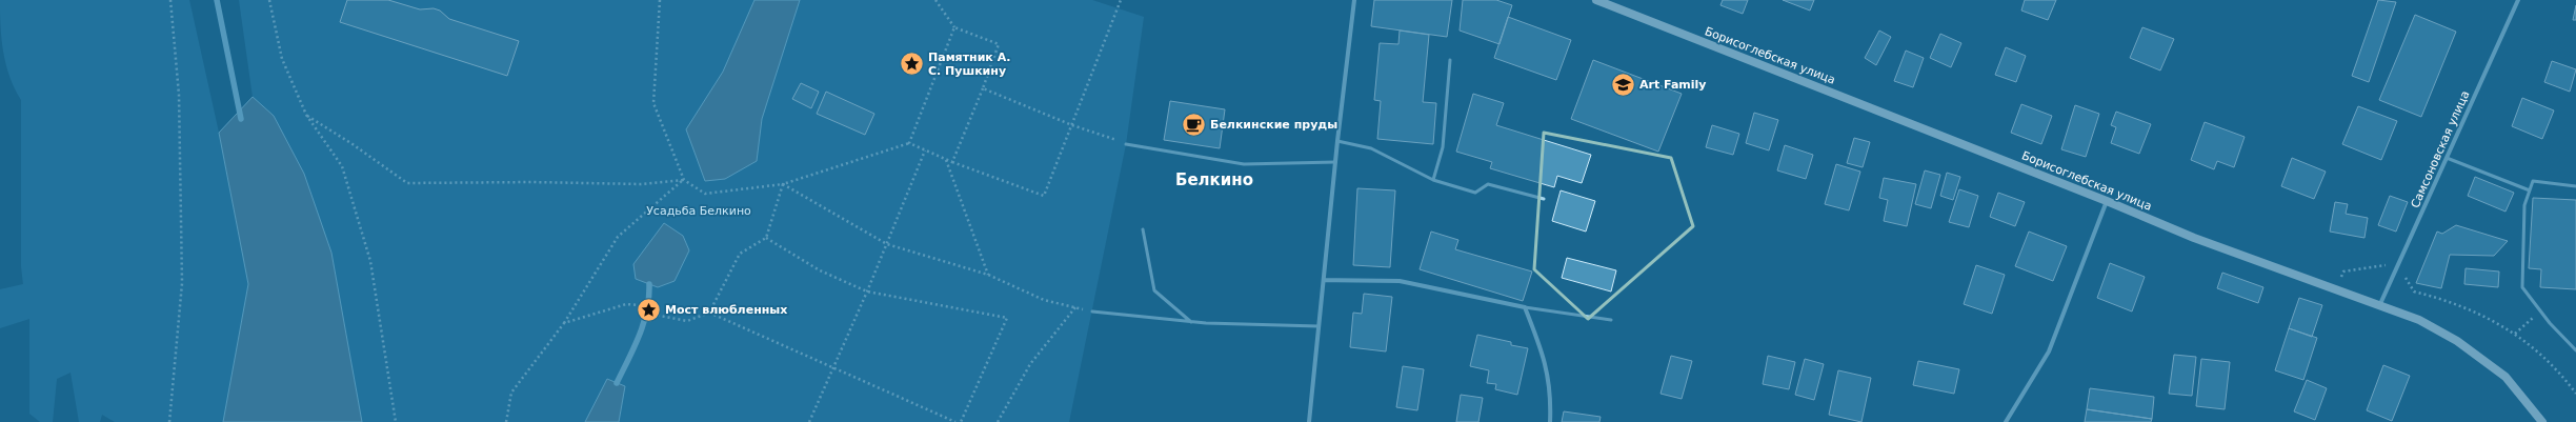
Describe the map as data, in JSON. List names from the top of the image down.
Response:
{
  "streets": {
    "street": ["Борисоглебская улица", "Самсоновская улица"]
  },
  "crossings": [
    ["Борисоглебская улица", "Самсоновская улица"]
  ],
  "districts": ["Белкино"],
  "parks": ["Усадьба Белкино"],
  "places": {
    "place": ["Памятник А. С. Пушкину", "Мост влюбленных"],
    "school or university": ["Art Family"],
    "cafe": ["Белкинские пруды"]
  }
}
